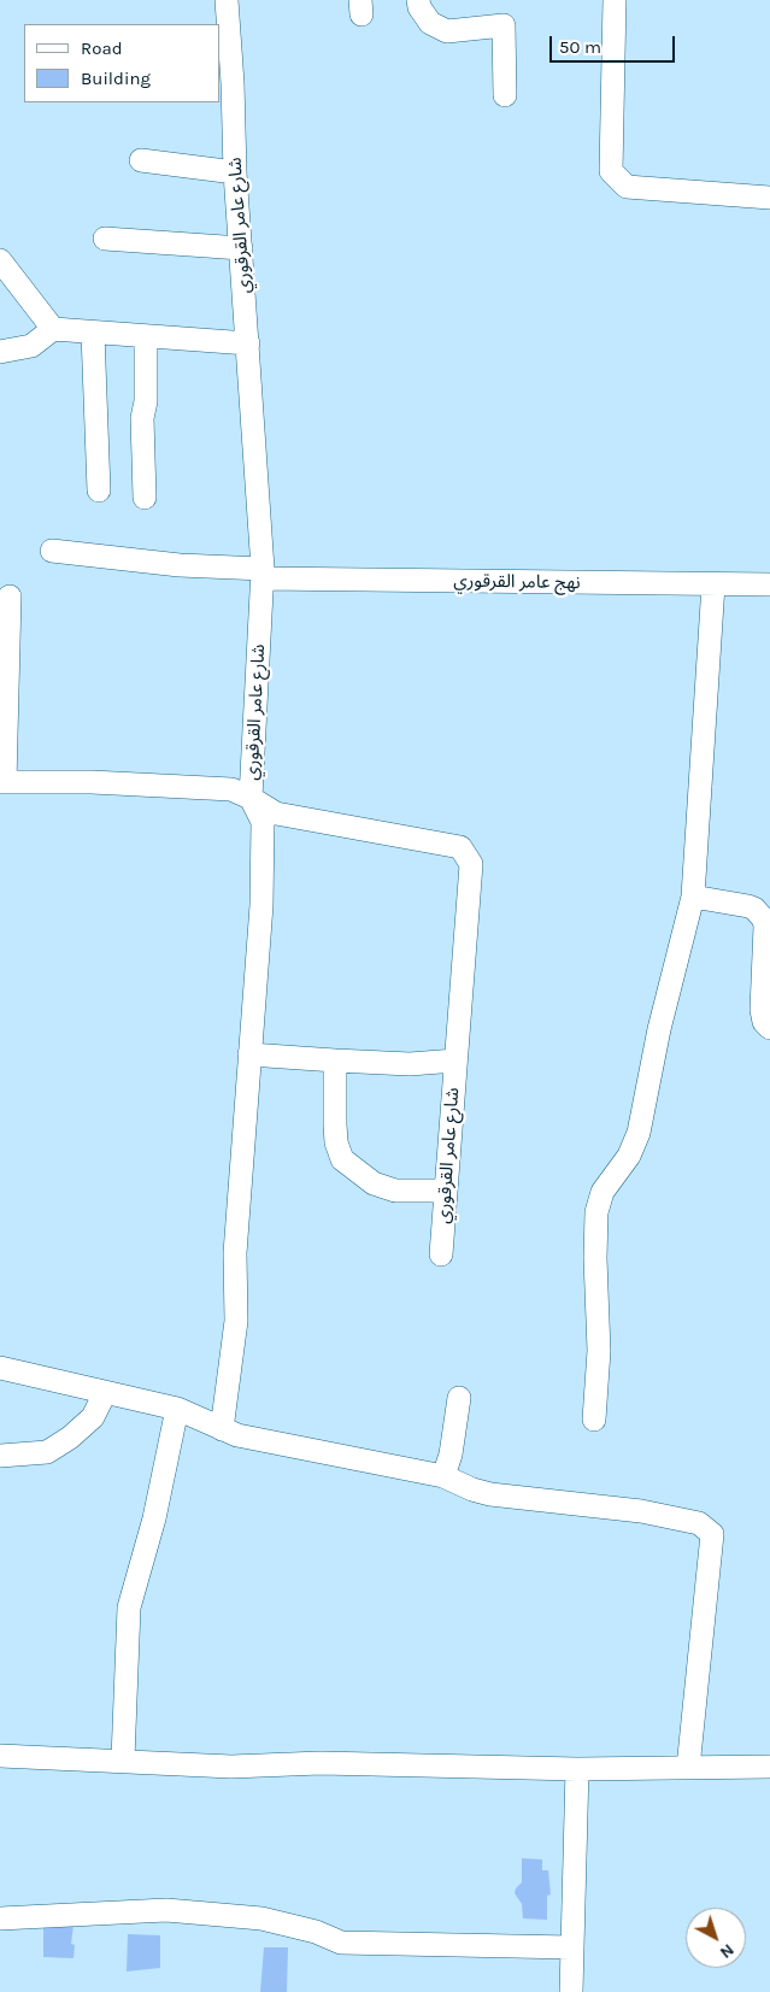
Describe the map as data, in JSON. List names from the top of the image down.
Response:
{
  "streets": {
    "street": ["شارع عامر القرقوري", "نهج عامر القرقوري"]
  },
  "crossings": [
    ["شارع عامر القرقوري", "نهج عامر القرقوري"]
  ],
  "legend": ["Road", "Building"],
  "scale_bar": "50 m",
  "north": "bottom right"
}
